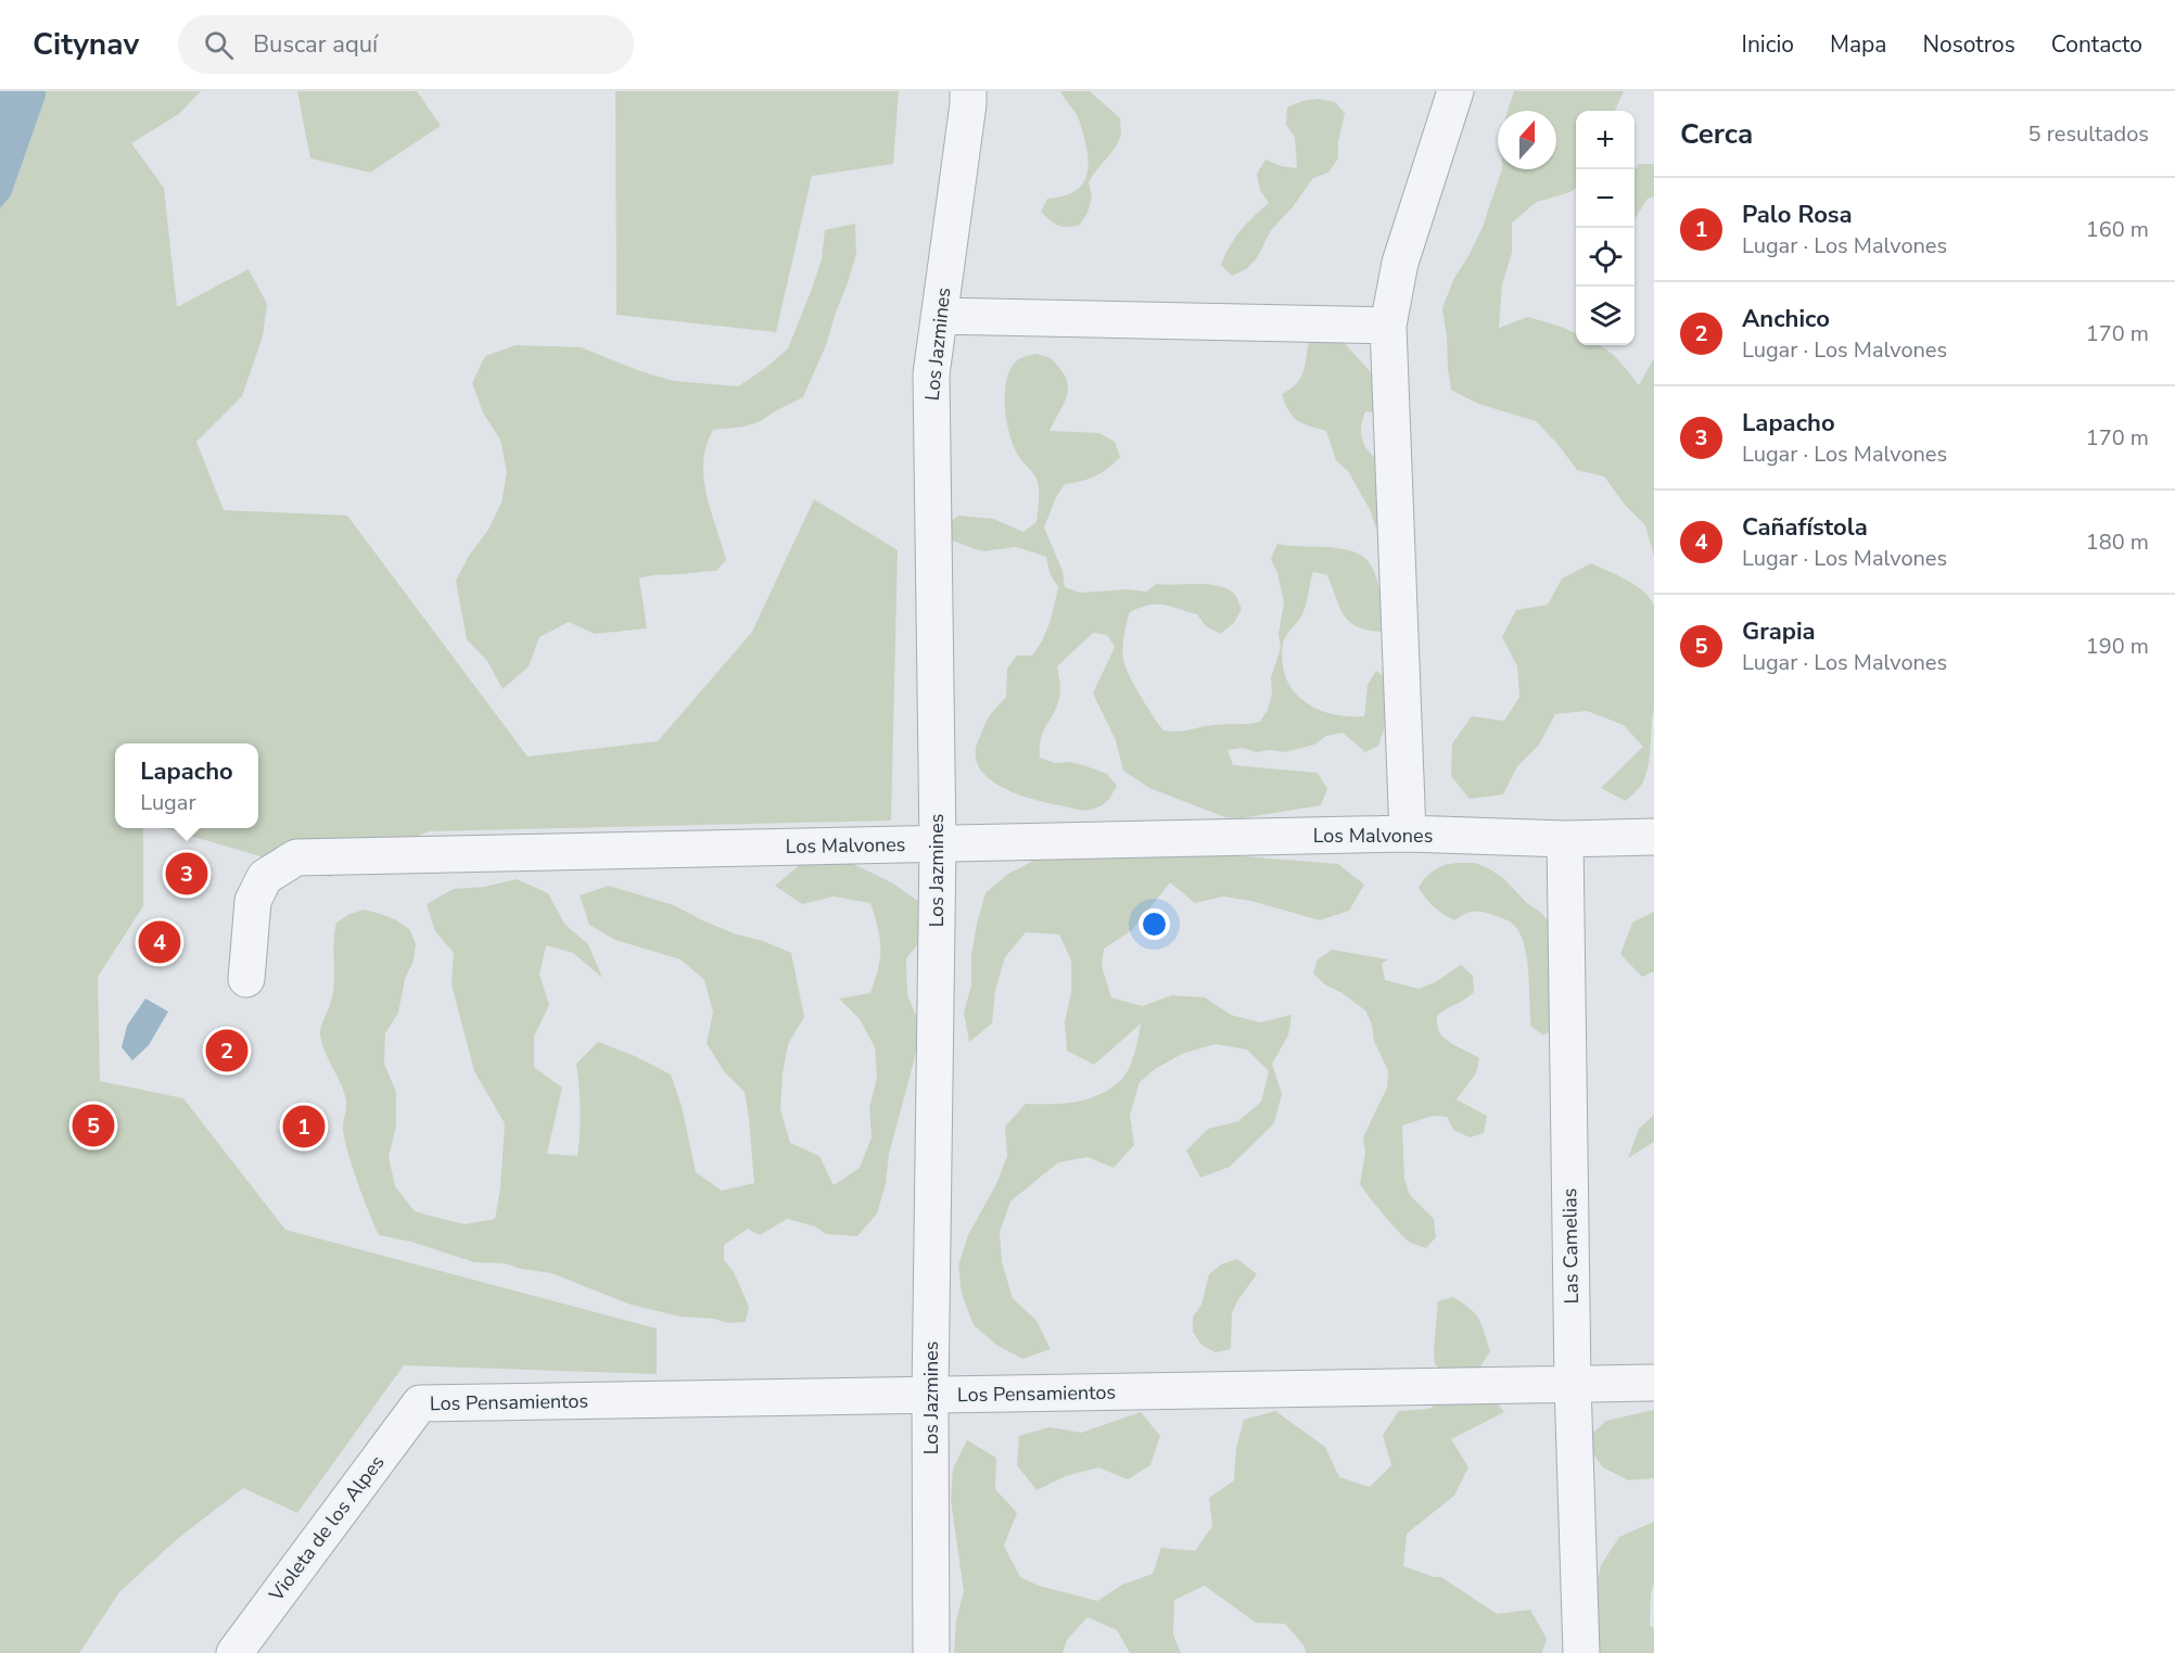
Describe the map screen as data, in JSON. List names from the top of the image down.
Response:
{
  "streets": {
    "street": [
      "Los Jazmines",
      "Los Malvones",
      "Las Camelias",
      "Los Pensamientos",
      "Violeta de los Alpes"
    ]
  },
  "crossings": [
    ["Los Jazmines", "Los Malvones"],
    ["Los Jazmines", "Los Pensamientos"],
    ["Los Malvones", "Las Camelias"],
    ["Las Camelias", "Los Pensamientos"],
    ["Los Pensamientos", "Violeta de los Alpes"]
  ],
  "north": "top",
  "page": {
    "header": "Citynav",
    "search": "Buscar aquí",
    "nav": [
      "Inicio",
      "Mapa",
      "Nosotros",
      "Contacto"
    ],
    "heading": ["Cerca", "5 resultados"],
    "map_buttons": ["+", "−"],
    "list": [
      {
        "mark": "1",
        "name": "Palo Rosa",
        "note": "Lugar · Los Malvones",
        "value": "160 m"
      },
      {
        "mark": "2",
        "name": "Anchico",
        "note": "Lugar · Los Malvones",
        "value": "170 m"
      },
      {
        "mark": "3",
        "name": "Lapacho",
        "note": "Lugar · Los Malvones",
        "value": "170 m"
      },
      {
        "mark": "4",
        "name": "Cañafístola",
        "note": "Lugar · Los Malvones",
        "value": "180 m"
      },
      {
        "mark": "5",
        "name": "Grapia",
        "note": "Lugar · Los Malvones",
        "value": "190 m"
      }
    ],
    "popup": ["Lapacho", "Lugar"],
    "pins": [
      "3",
      "4",
      "2",
      "5",
      "1"
    ]
  }
}
